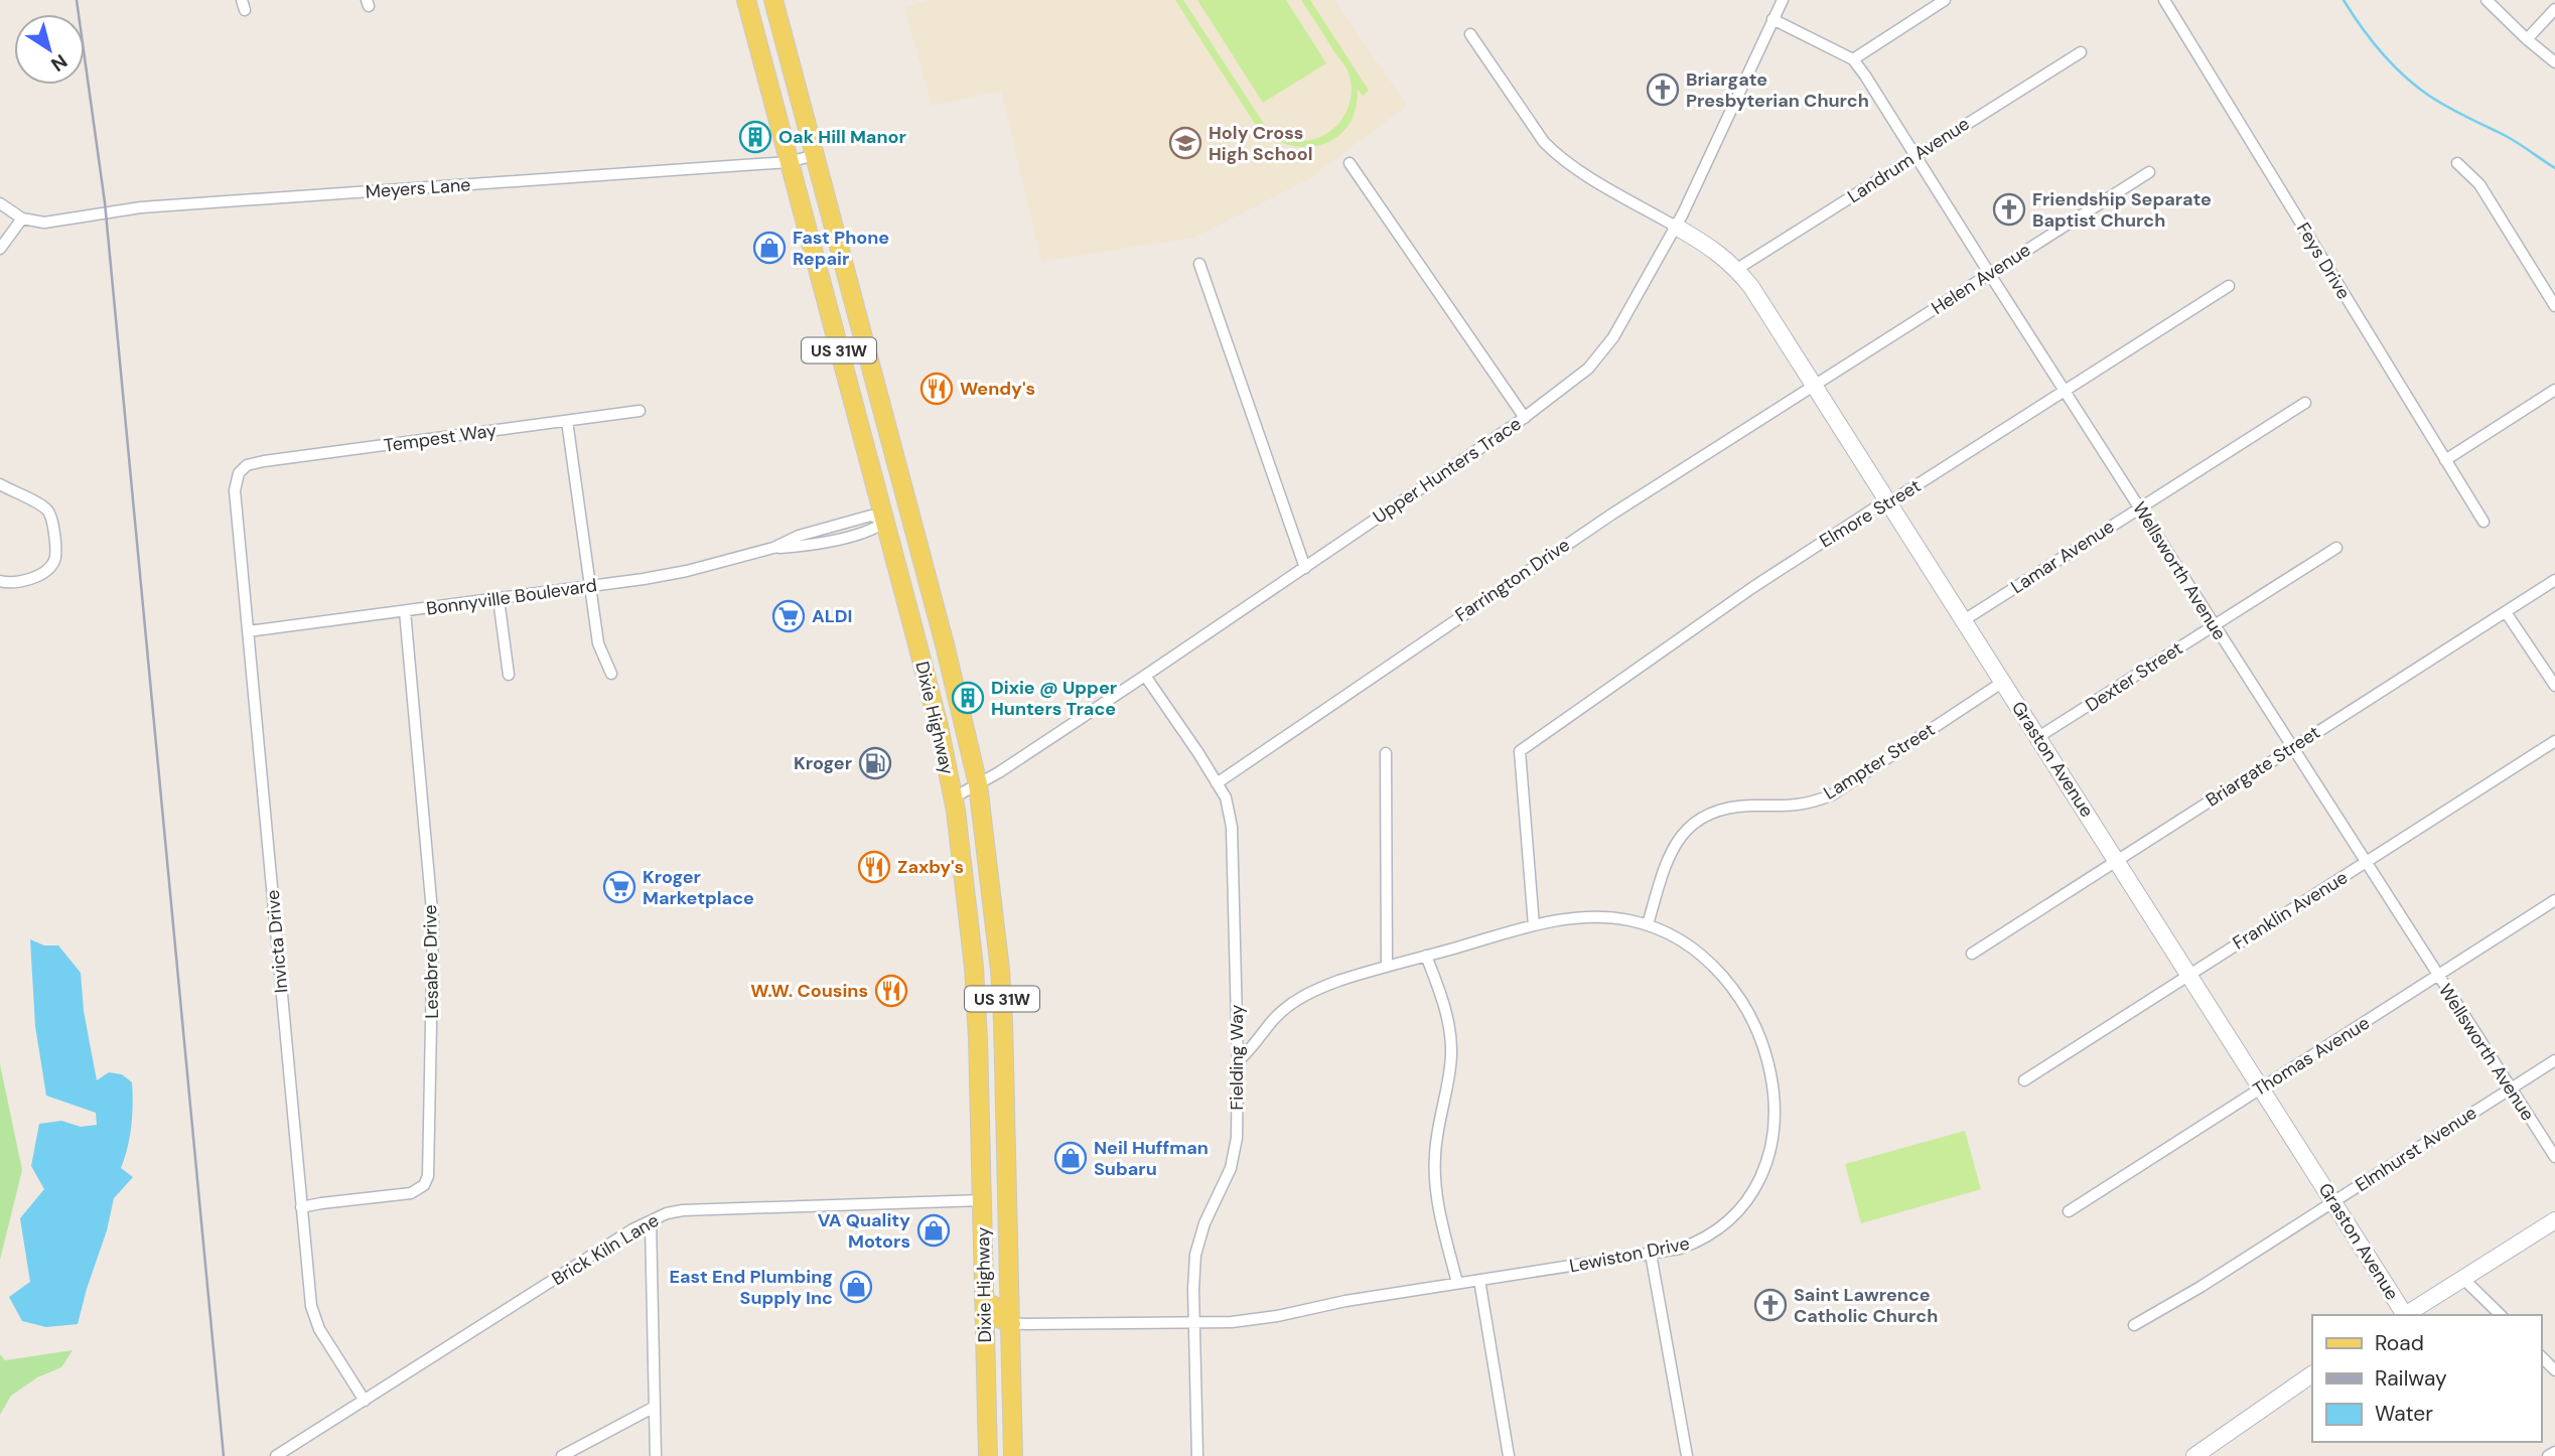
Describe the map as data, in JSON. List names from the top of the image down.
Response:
{
  "streets": {
    "main road": ["US 31W", "Dixie Highway"],
    "street": [
      "Landrum Avenue",
      "Meyers Lane",
      "Feys Drive",
      "Helen Avenue",
      "Tempest Way",
      "Upper Hunters Trace",
      "Elmore Street",
      "Lamar Avenue",
      "Wellsworth Avenue",
      "Farrington Drive",
      "Bonnyville Boulevard",
      "Dexter Street",
      "Graston Avenue",
      "Lampter Street",
      "Briargate Street",
      "Franklin Avenue",
      "Invicta Drive",
      "Lesabre Drive",
      "Thomas Avenue",
      "Fielding Way",
      "Elmhurst Avenue",
      "Brick Kiln Lane",
      "Lewiston Drive"
    ]
  },
  "crossings": [
    ["Landrum Avenue", "Wellsworth Avenue"],
    ["Landrum Avenue", "Graston Avenue"],
    ["Meyers Lane", "Dixie Highway"],
    ["Helen Avenue", "Wellsworth Avenue"],
    ["Helen Avenue", "Farrington Drive"],
    ["Helen Avenue", "Graston Avenue"],
    ["Tempest Way", "Invicta Drive"],
    ["Upper Hunters Trace", "Dixie Highway"],
    ["Upper Hunters Trace", "Graston Avenue"],
    ["Upper Hunters Trace", "Fielding Way"],
    ["Elmore Street", "Wellsworth Avenue"],
    ["Elmore Street", "Graston Avenue"],
    ["Elmore Street", "Lewiston Drive"],
    ["Lamar Avenue", "Wellsworth Avenue"],
    ["Lamar Avenue", "Graston Avenue"],
    ["Wellsworth Avenue", "Dexter Street"],
    ["Wellsworth Avenue", "Briargate Street"],
    ["Wellsworth Avenue", "Franklin Avenue"],
    ["Wellsworth Avenue", "Thomas Avenue"],
    ["Wellsworth Avenue", "Elmhurst Avenue"],
    ["Farrington Drive", "Graston Avenue"],
    ["Farrington Drive", "Fielding Way"],
    ["Bonnyville Boulevard", "Dixie Highway"],
    ["Bonnyville Boulevard", "Invicta Drive"],
    ["Bonnyville Boulevard", "Lesabre Drive"],
    ["Dexter Street", "Graston Avenue"],
    ["Dixie Highway", "Brick Kiln Lane"],
    ["Dixie Highway", "Lewiston Drive"],
    ["Graston Avenue", "Lampter Street"],
    ["Graston Avenue", "Briargate Street"],
    ["Graston Avenue", "Franklin Avenue"],
    ["Graston Avenue", "Thomas Avenue"],
    ["Graston Avenue", "Elmhurst Avenue"],
    ["Lampter Street", "Lewiston Drive"],
    ["Invicta Drive", "Lesabre Drive"],
    ["Invicta Drive", "Brick Kiln Lane"],
    ["Fielding Way", "Lewiston Drive"]
  ],
  "places": {
    "church": ["Briargate Presbyterian Church", "Friendship Separate Baptist Church", "Saint Lawrence Catholic Church"],
    "building": ["Oak Hill Manor", "Dixie @ Upper Hunters Trace"],
    "school or university": ["Holy Cross High School"],
    "shop": [
      "Fast Phone Repair",
      "Neil Huffman Subaru",
      "VA Quality Motors",
      "East End Plumbing Supply Inc"
    ],
    "restaurant": ["Wendy's", "Zaxby's", "W.W. Cousins"],
    "supermarket": ["ALDI", "Kroger Marketplace"],
    "fuel station": ["Kroger"]
  },
  "legend": ["Road", "Railway", "Water"],
  "north": "bottom right"
}
